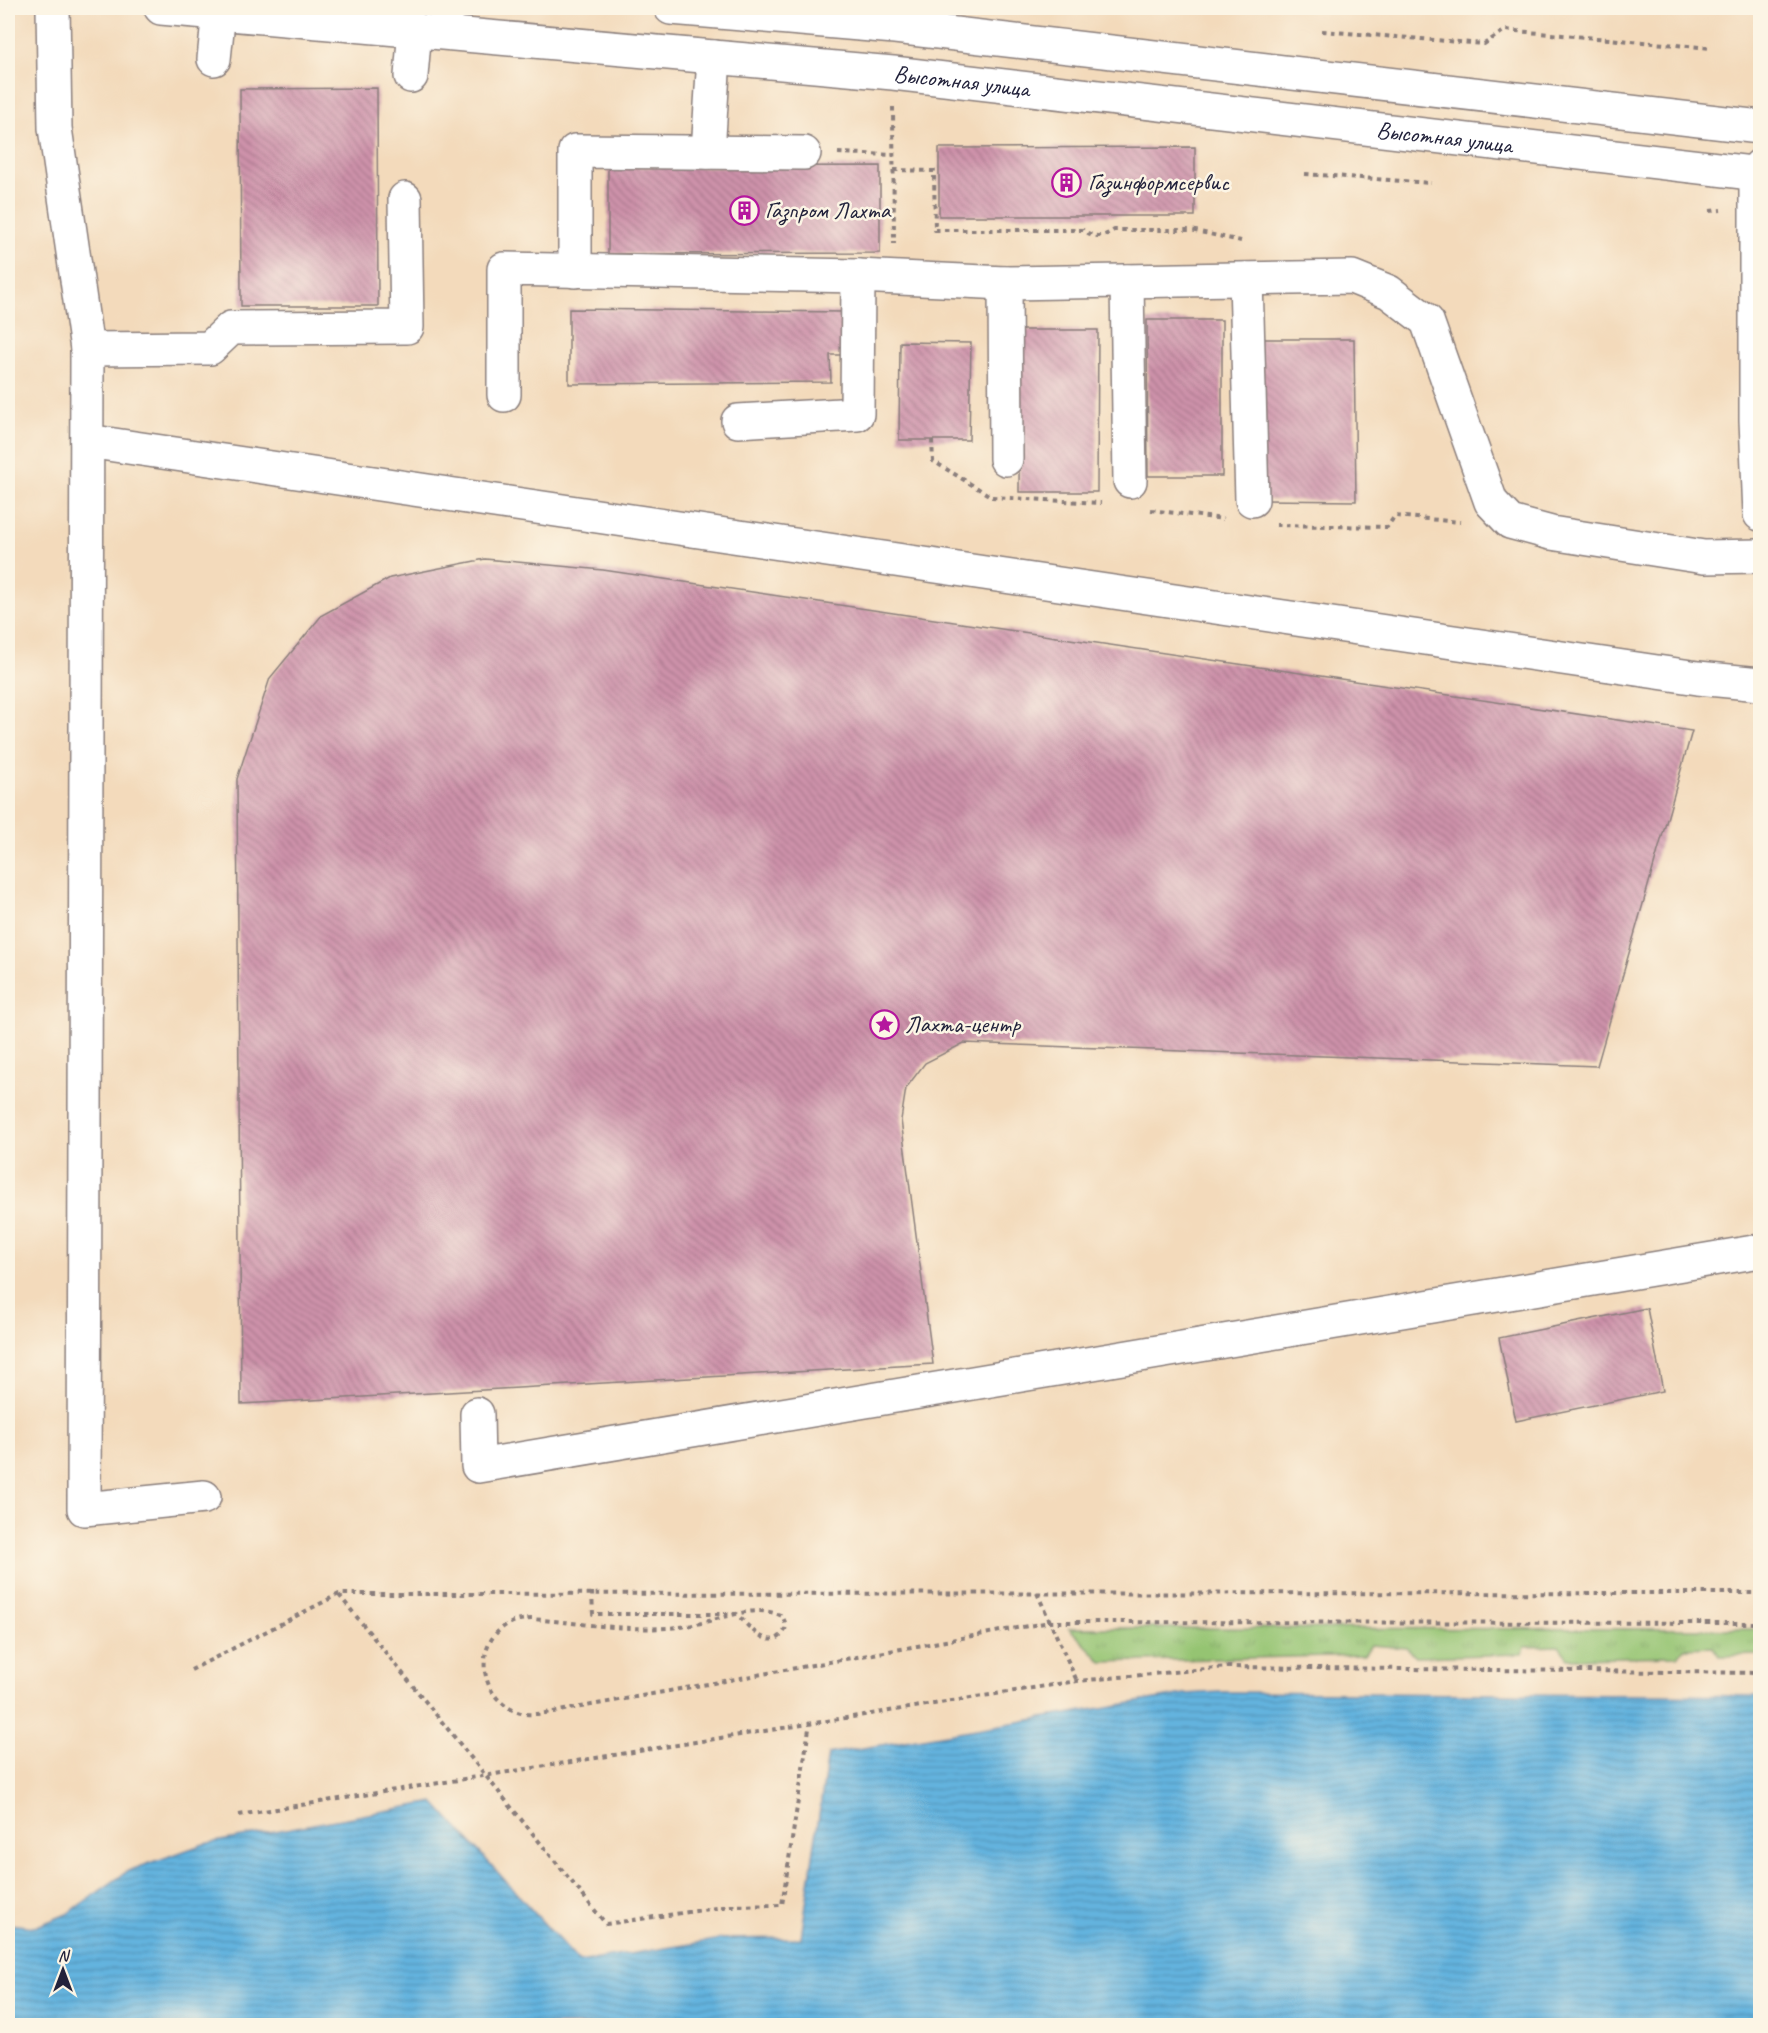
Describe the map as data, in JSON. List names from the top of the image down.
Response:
{
  "streets": {
    "street": ["Высотная улица"]
  },
  "places": {
    "building": ["Газинформсервис", "Газпром Лахта"],
    "place": ["Лахта-центр"]
  },
  "north": "top"
}
